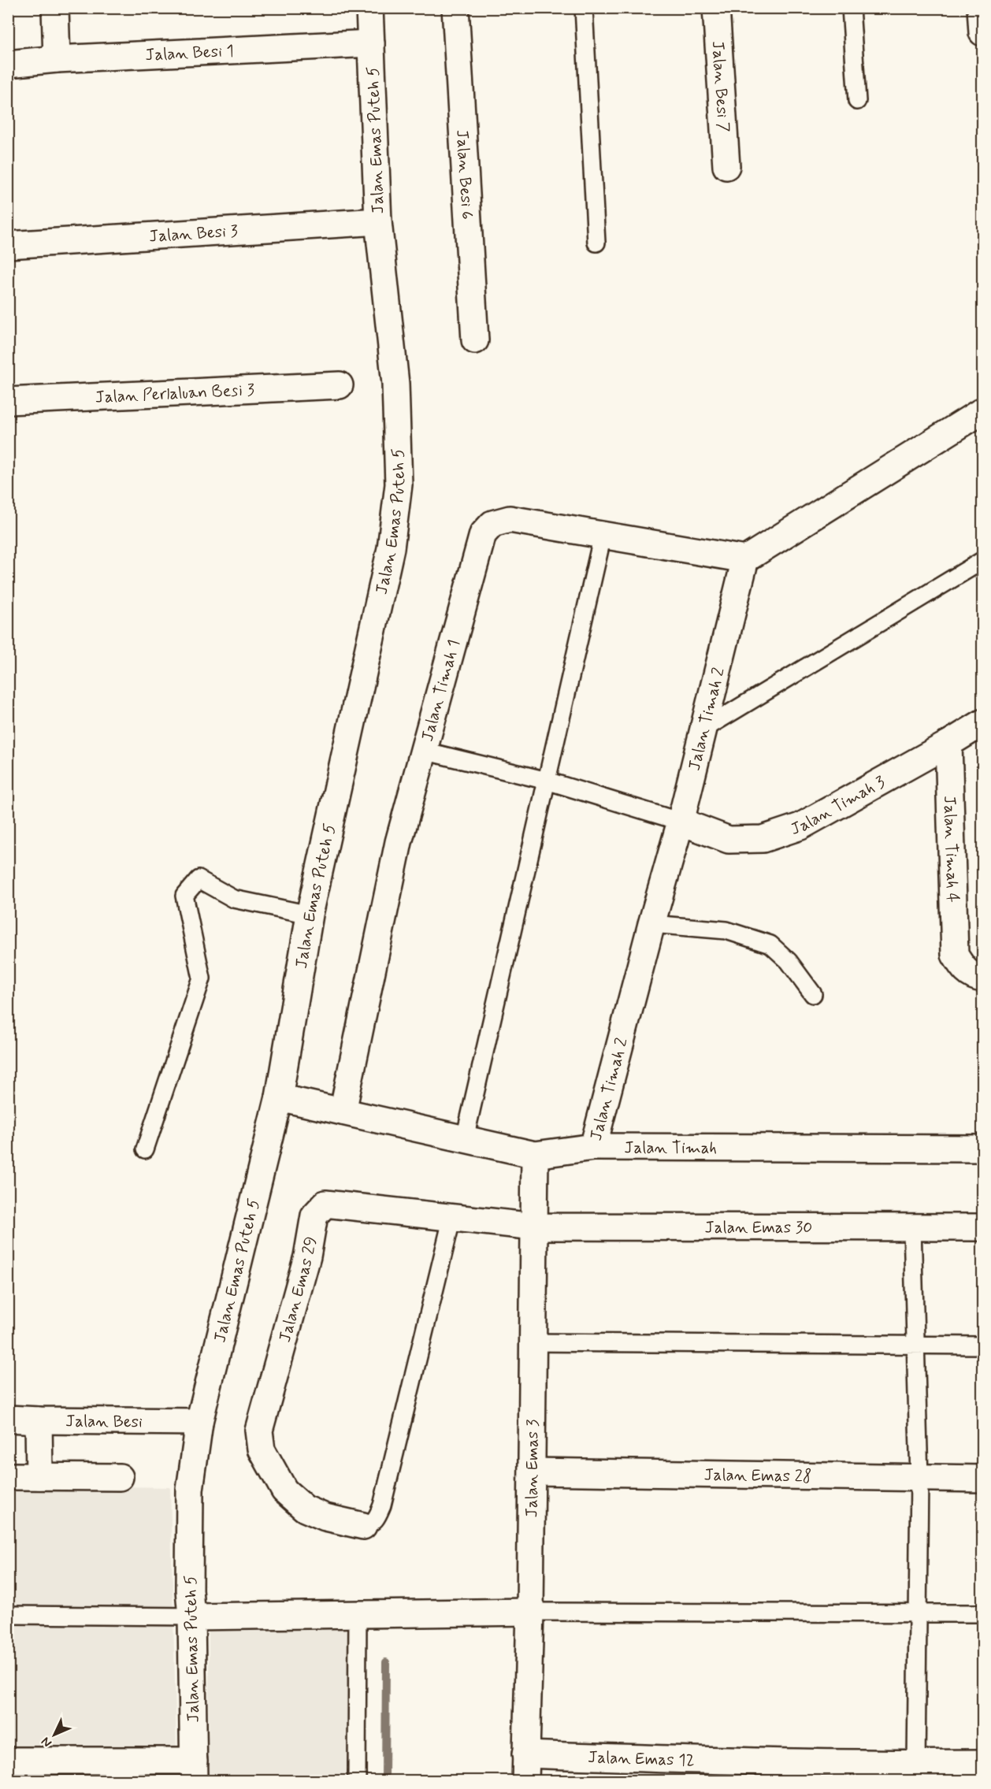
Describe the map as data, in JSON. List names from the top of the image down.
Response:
{
  "streets": {
    "street": [
      "Jalan Besi 1",
      "Jalan Besi 7",
      "Jalan Emas Puteh 5",
      "Jalan Besi 6",
      "Jalan Besi 3",
      "Jalan Perlaluan Besi 3",
      "Jalan Timah 1",
      "Jalan Timah 2",
      "Jalan Timah 3",
      "Jalan Timah 4",
      "Jalan Timah",
      "Jalan Emas 30",
      "Jalan Emas 29",
      "Jalan Besi",
      "Jalan Emas 3",
      "Jalan Emas 28",
      "Jalan Emas 12"
    ]
  },
  "crossings": [
    ["Jalan Besi 1", "Jalan Emas Puteh 5"],
    ["Jalan Emas Puteh 5", "Jalan Besi 3"],
    ["Jalan Emas Puteh 5", "Jalan Timah"],
    ["Jalan Emas Puteh 5", "Jalan Besi"],
    ["Jalan Timah 1", "Jalan Timah 2"],
    ["Jalan Timah 1", "Jalan Timah"],
    ["Jalan Timah 2", "Jalan Timah 3"],
    ["Jalan Timah 2", "Jalan Timah"],
    ["Jalan Timah 3", "Jalan Timah 4"],
    ["Jalan Timah", "Jalan Emas 3"],
    ["Jalan Emas 30", "Jalan Emas 29"],
    ["Jalan Emas 30", "Jalan Emas 3"],
    ["Jalan Emas 29", "Jalan Emas 3"],
    ["Jalan Emas 3", "Jalan Emas 28"],
    ["Jalan Emas 3", "Jalan Emas 12"]
  ],
  "north": "bottom left"
}
